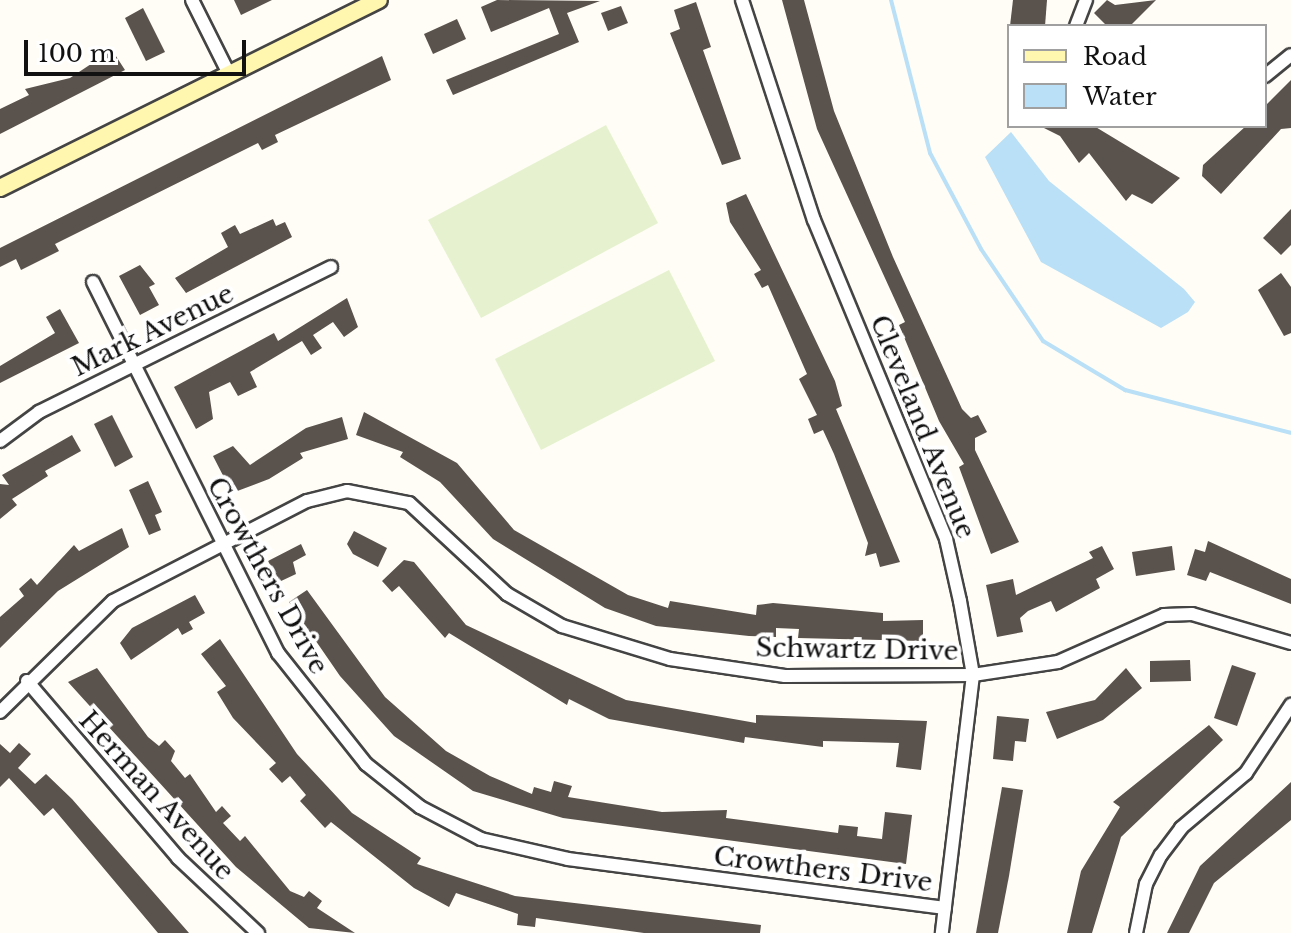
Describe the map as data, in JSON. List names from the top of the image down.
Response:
{
  "streets": {
    "street": [
      "Mark Avenue",
      "Cleveland Avenue",
      "Crowthers Drive",
      "Schwartz Drive",
      "Herman Avenue"
    ]
  },
  "crossings": [
    ["Mark Avenue", "Crowthers Drive"],
    ["Cleveland Avenue", "Crowthers Drive"],
    ["Cleveland Avenue", "Schwartz Drive"],
    ["Crowthers Drive", "Schwartz Drive"],
    ["Schwartz Drive", "Herman Avenue"]
  ],
  "legend": ["Road", "Water"],
  "scale_bar": "100 m"
}
